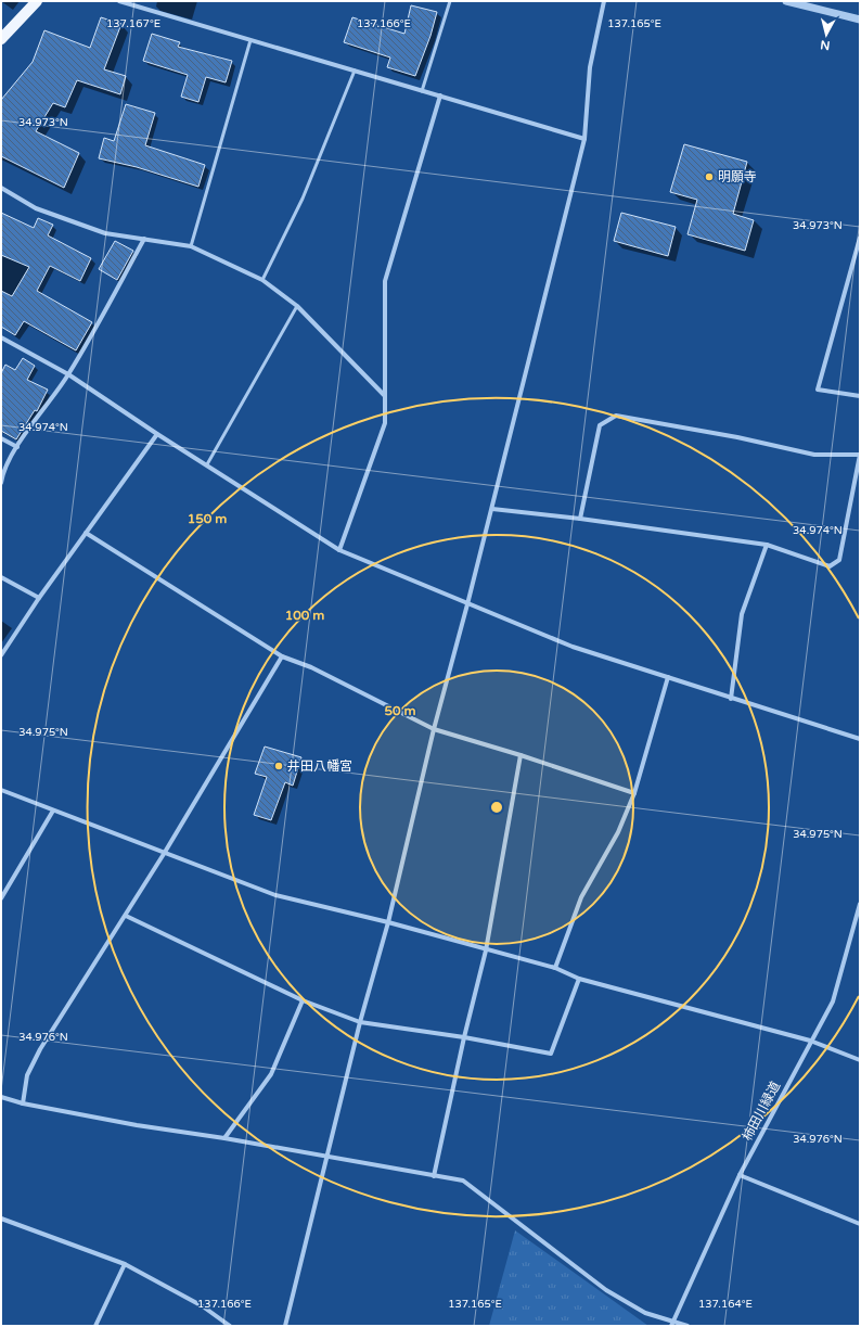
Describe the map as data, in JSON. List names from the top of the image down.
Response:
{
  "streets": {
    "street": ["柿田川緑道"]
  },
  "places": ["明願寺", "井田八幡宮"],
  "north": "bottom",
  "coordinates": [
    "137.167°E",
    "137.166°E",
    "137.165°E",
    "34.973°N",
    "34.974°N",
    "34.975°N",
    "34.976°N",
    "137.164°E"
  ],
  "rings": ["150 m", "100 m", "50 m"]
}
